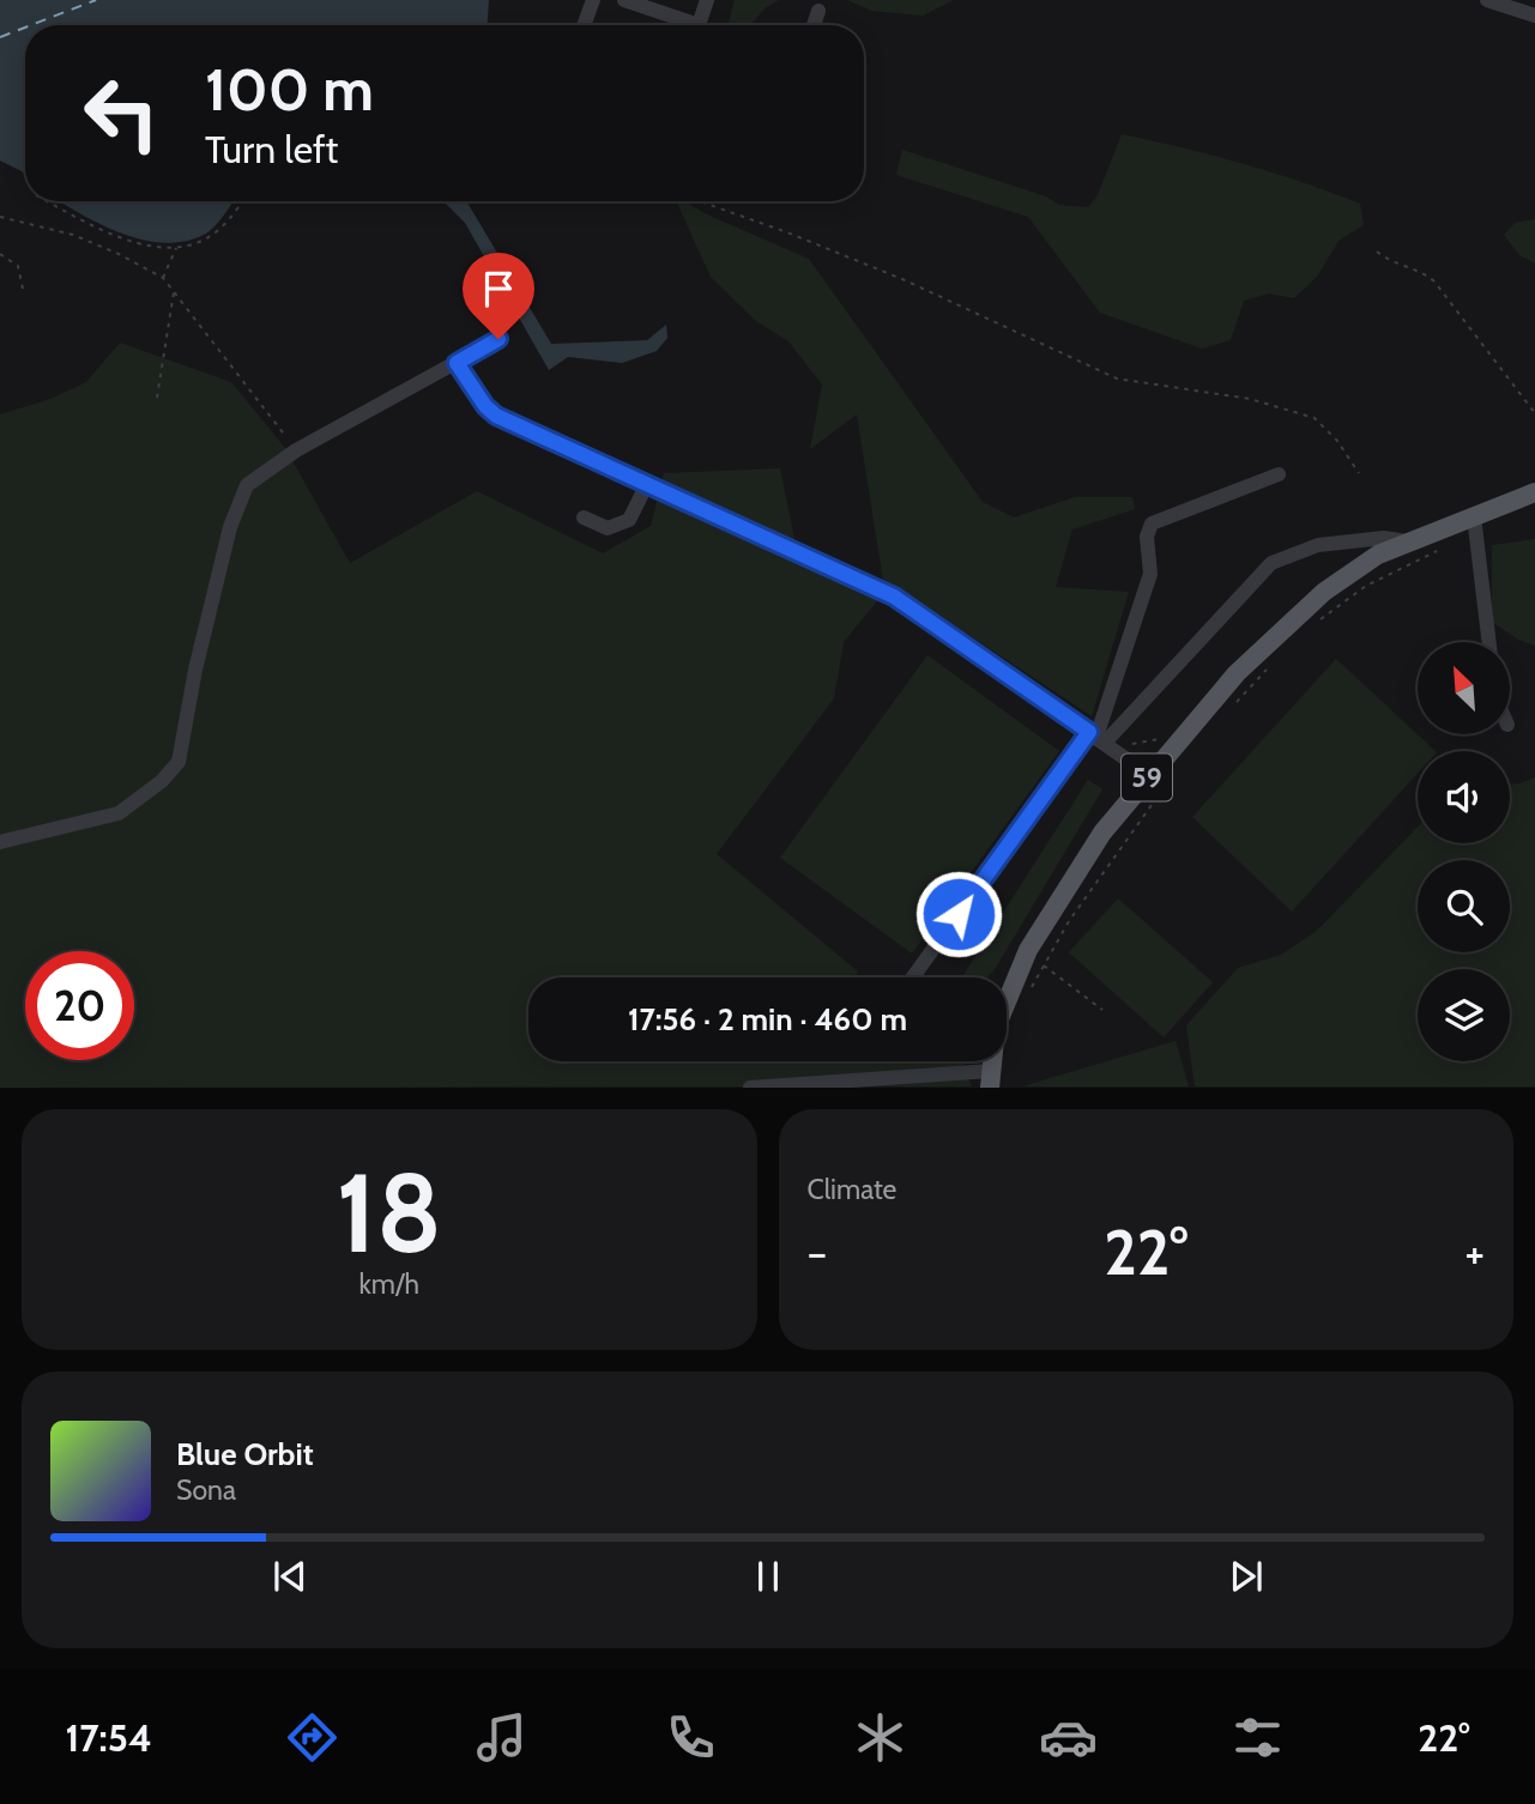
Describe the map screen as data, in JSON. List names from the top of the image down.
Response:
{
  "streets": {
    "main road": ["59"]
  },
  "north": "top left",
  "page": {
    "turn": ["100 m", "Turn left"],
    "limit": "20",
    "trip": "17:56 · 2 min · 460 m",
    "tile": [
      ["18", "km/h"],
      "Climate"
    ],
    "heat": ["−", "22°", "+"],
    "song": ["Blue Orbit", "Sona"],
    "tabs": ["17:54", "22°"]
  }
}
